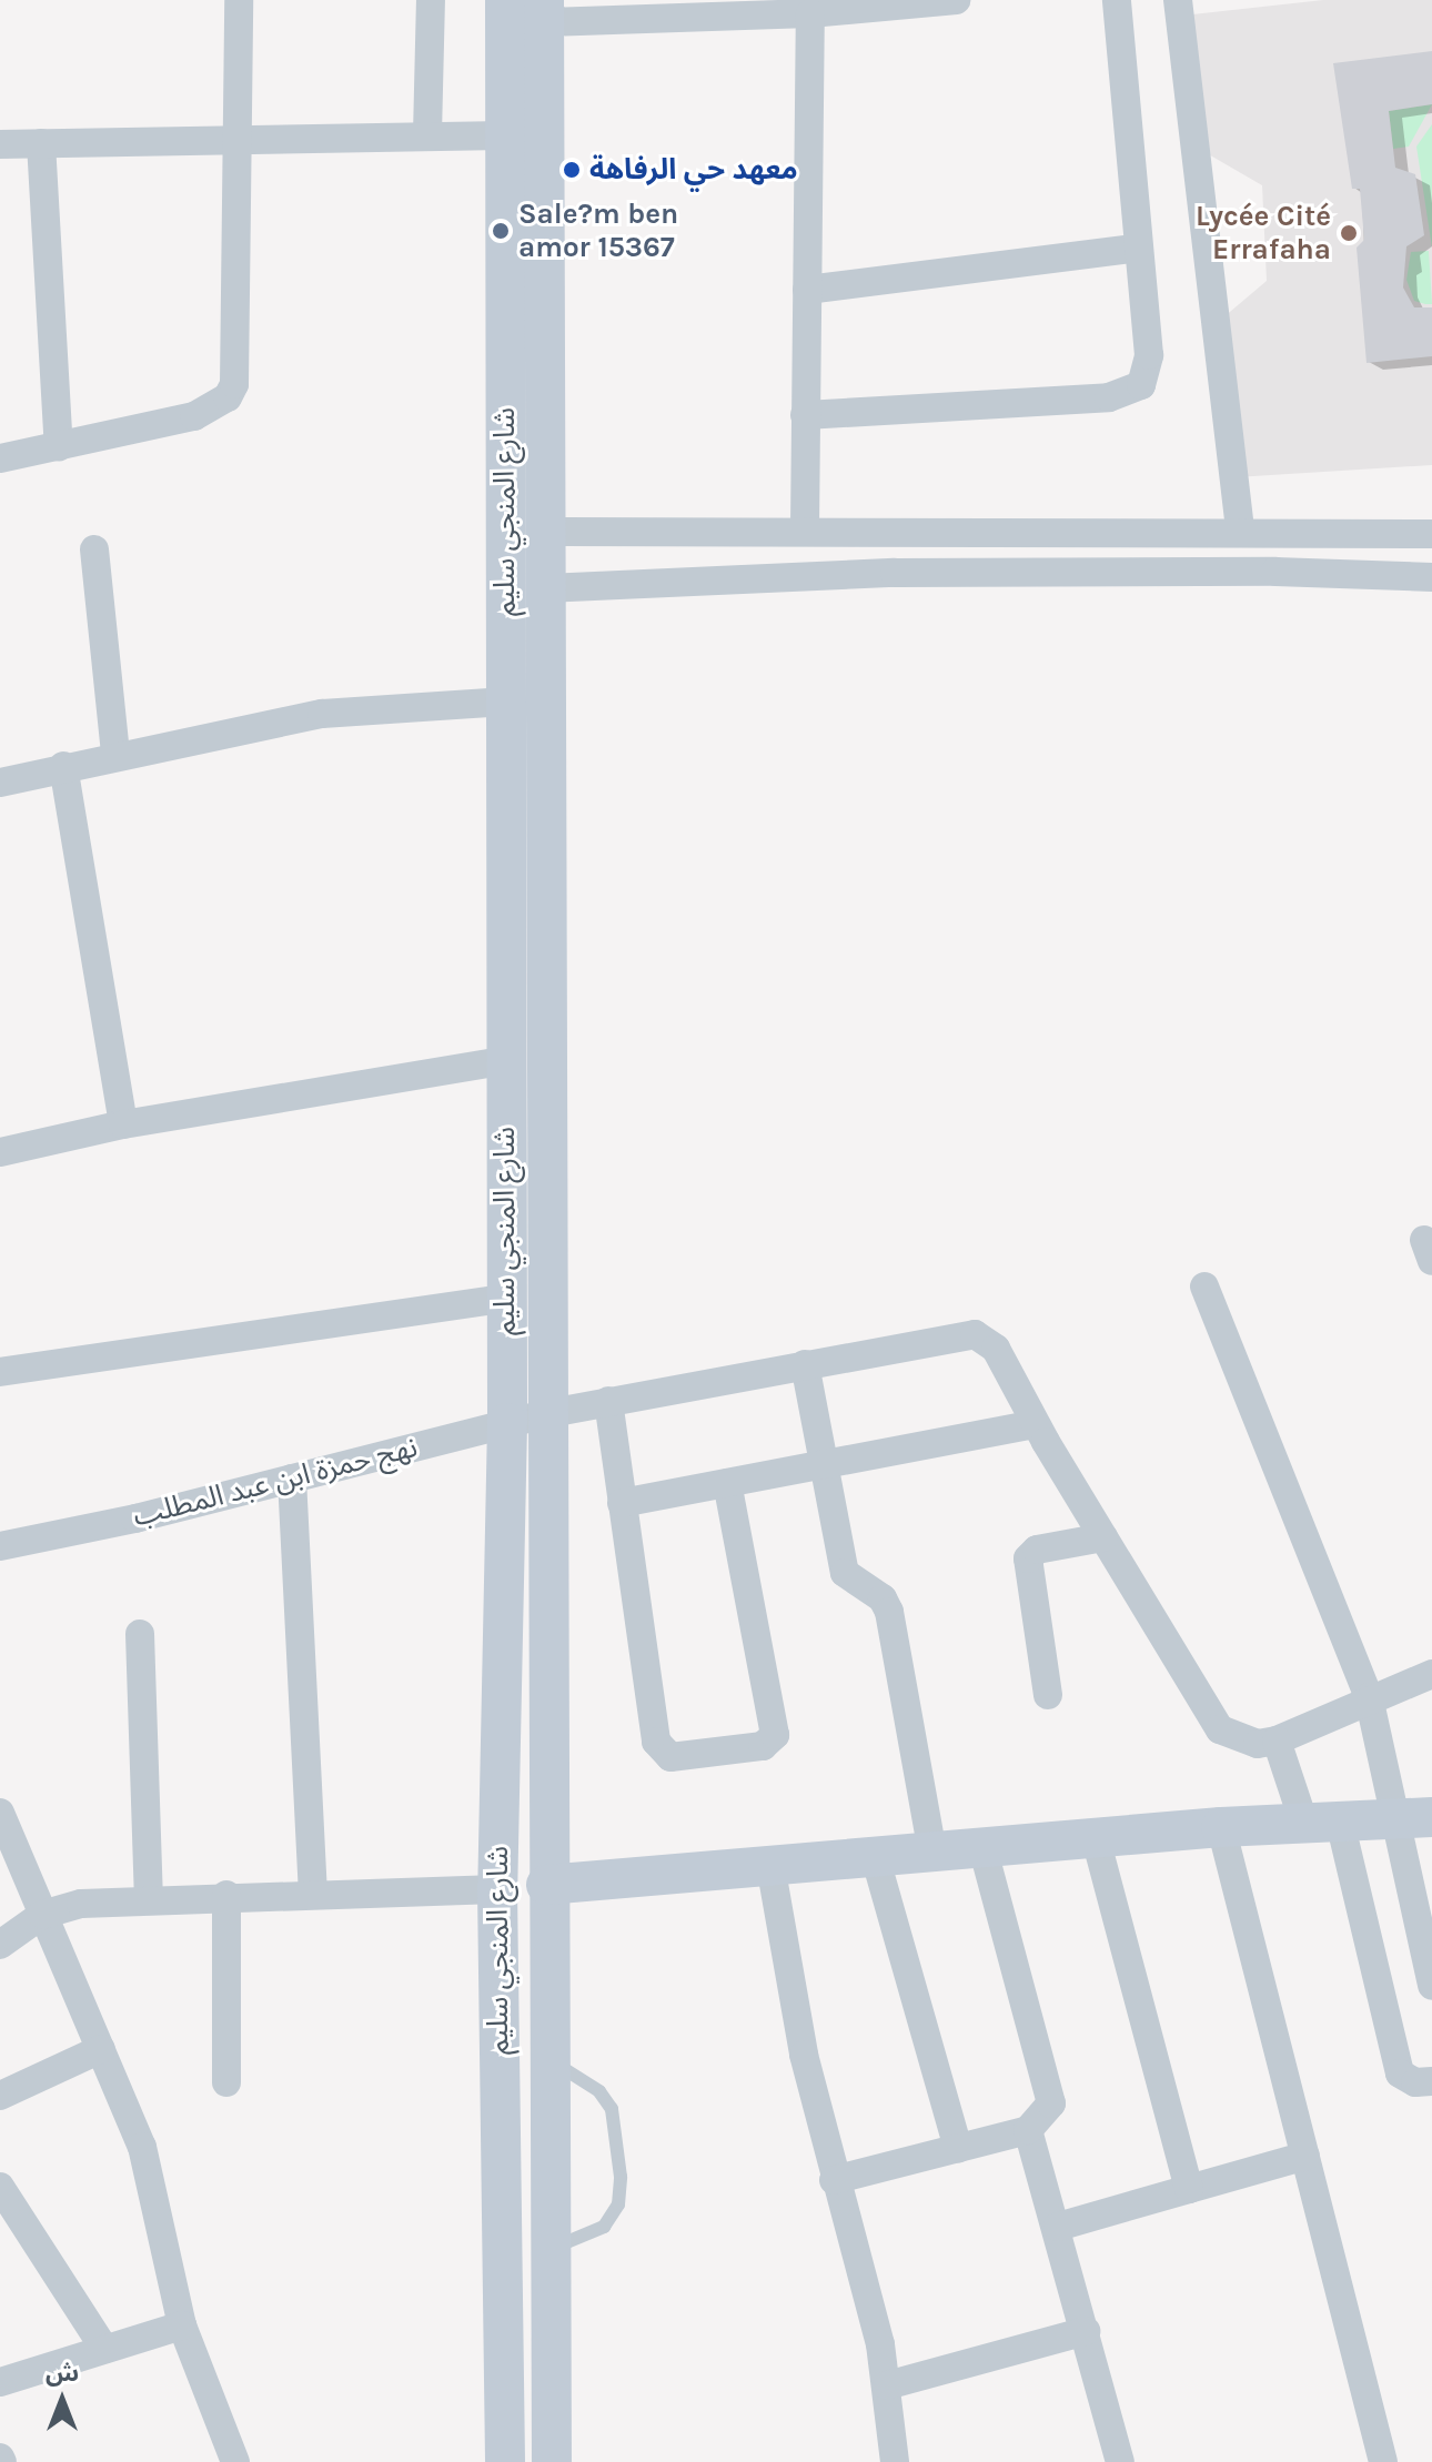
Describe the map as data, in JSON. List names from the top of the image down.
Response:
{
  "streets": {
    "main road": ["شارع المنجي سليم"],
    "street": ["نهج حمزة ابن عبد المطلب"]
  },
  "crossings": [
    ["شارع المنجي سليم", "نهج حمزة ابن عبد المطلب"]
  ],
  "places": ["معهد حي الرفاهة", "Sale?m ben amor 15367", "Lycée Cité Errafaha"],
  "north": "top"
}
